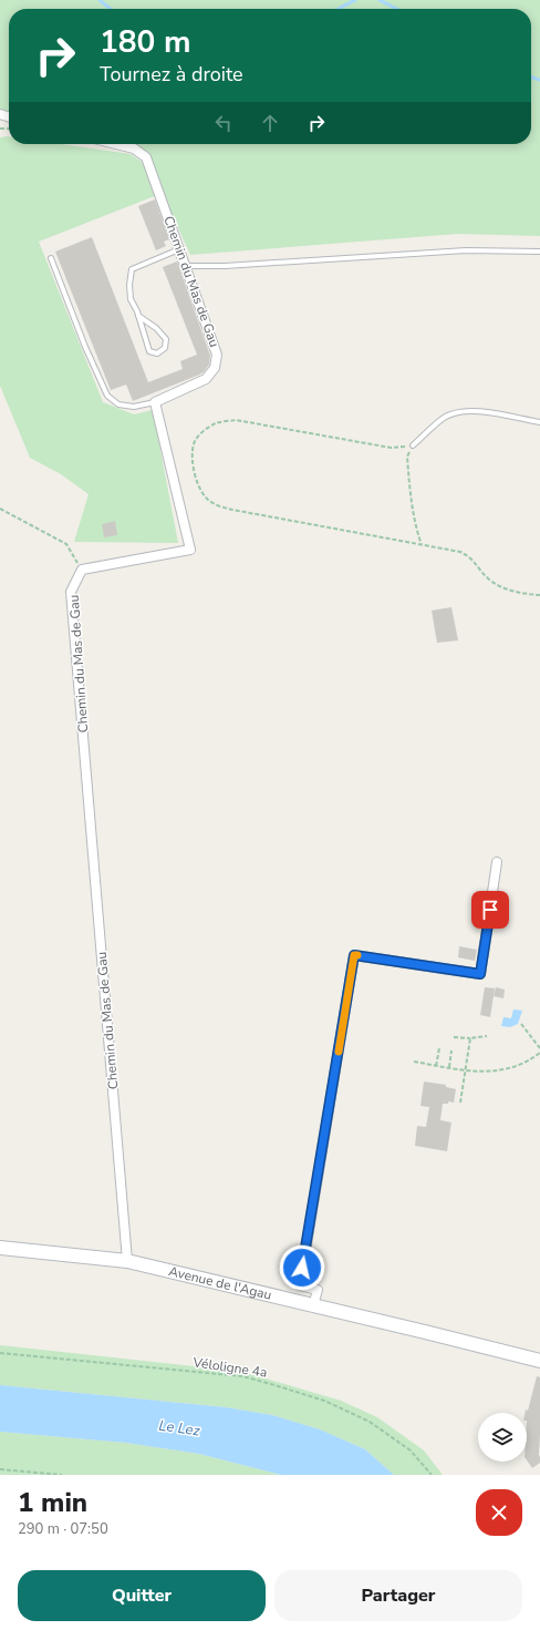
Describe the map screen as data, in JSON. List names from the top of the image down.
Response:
{
  "streets": {
    "street": ["Chemin du Mas de Gau", "Avenue de l'Agau"],
    "path": ["Véloligne 4a"]
  },
  "crossings": [
    ["Chemin du Mas de Gau", "Avenue de l'Agau"]
  ],
  "water": ["Le Lez"],
  "page": {
    "turn": ["180 m", "Tournez à droite"],
    "heading": ["1 min", "290 m · 07:50"],
    "buttons": ["Quitter", "Partager"]
  }
}
